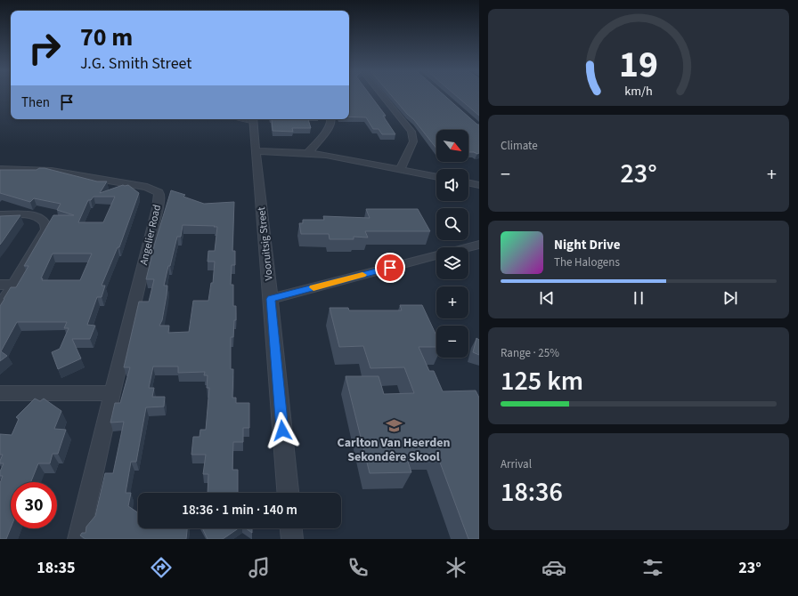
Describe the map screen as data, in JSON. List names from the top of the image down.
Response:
{
  "streets": {
    "street": ["Angelier Road", "Vooruitsig Street"]
  },
  "places": {
    "school or university": ["Carlton Van Heerden Sekondêre Skool"]
  },
  "north": "bottom right",
  "page": {
    "turn": ["70 m", "J.G. Smith Street"],
    "then": "Then",
    "tile": [
      "Climate",
      ["Range · 25%", "125 km"],
      ["Arrival", "18:36"]
    ],
    "map_buttons": ["+", "−"],
    "heat": ["−", "23°", "+"],
    "song": ["Night Drive", "The Halogens"],
    "limit": "30",
    "trip": "18:36 · 1 min · 140 m",
    "tabs": ["18:35", "23°"],
    "gauge": ["19", "km/h"]
  }
}
